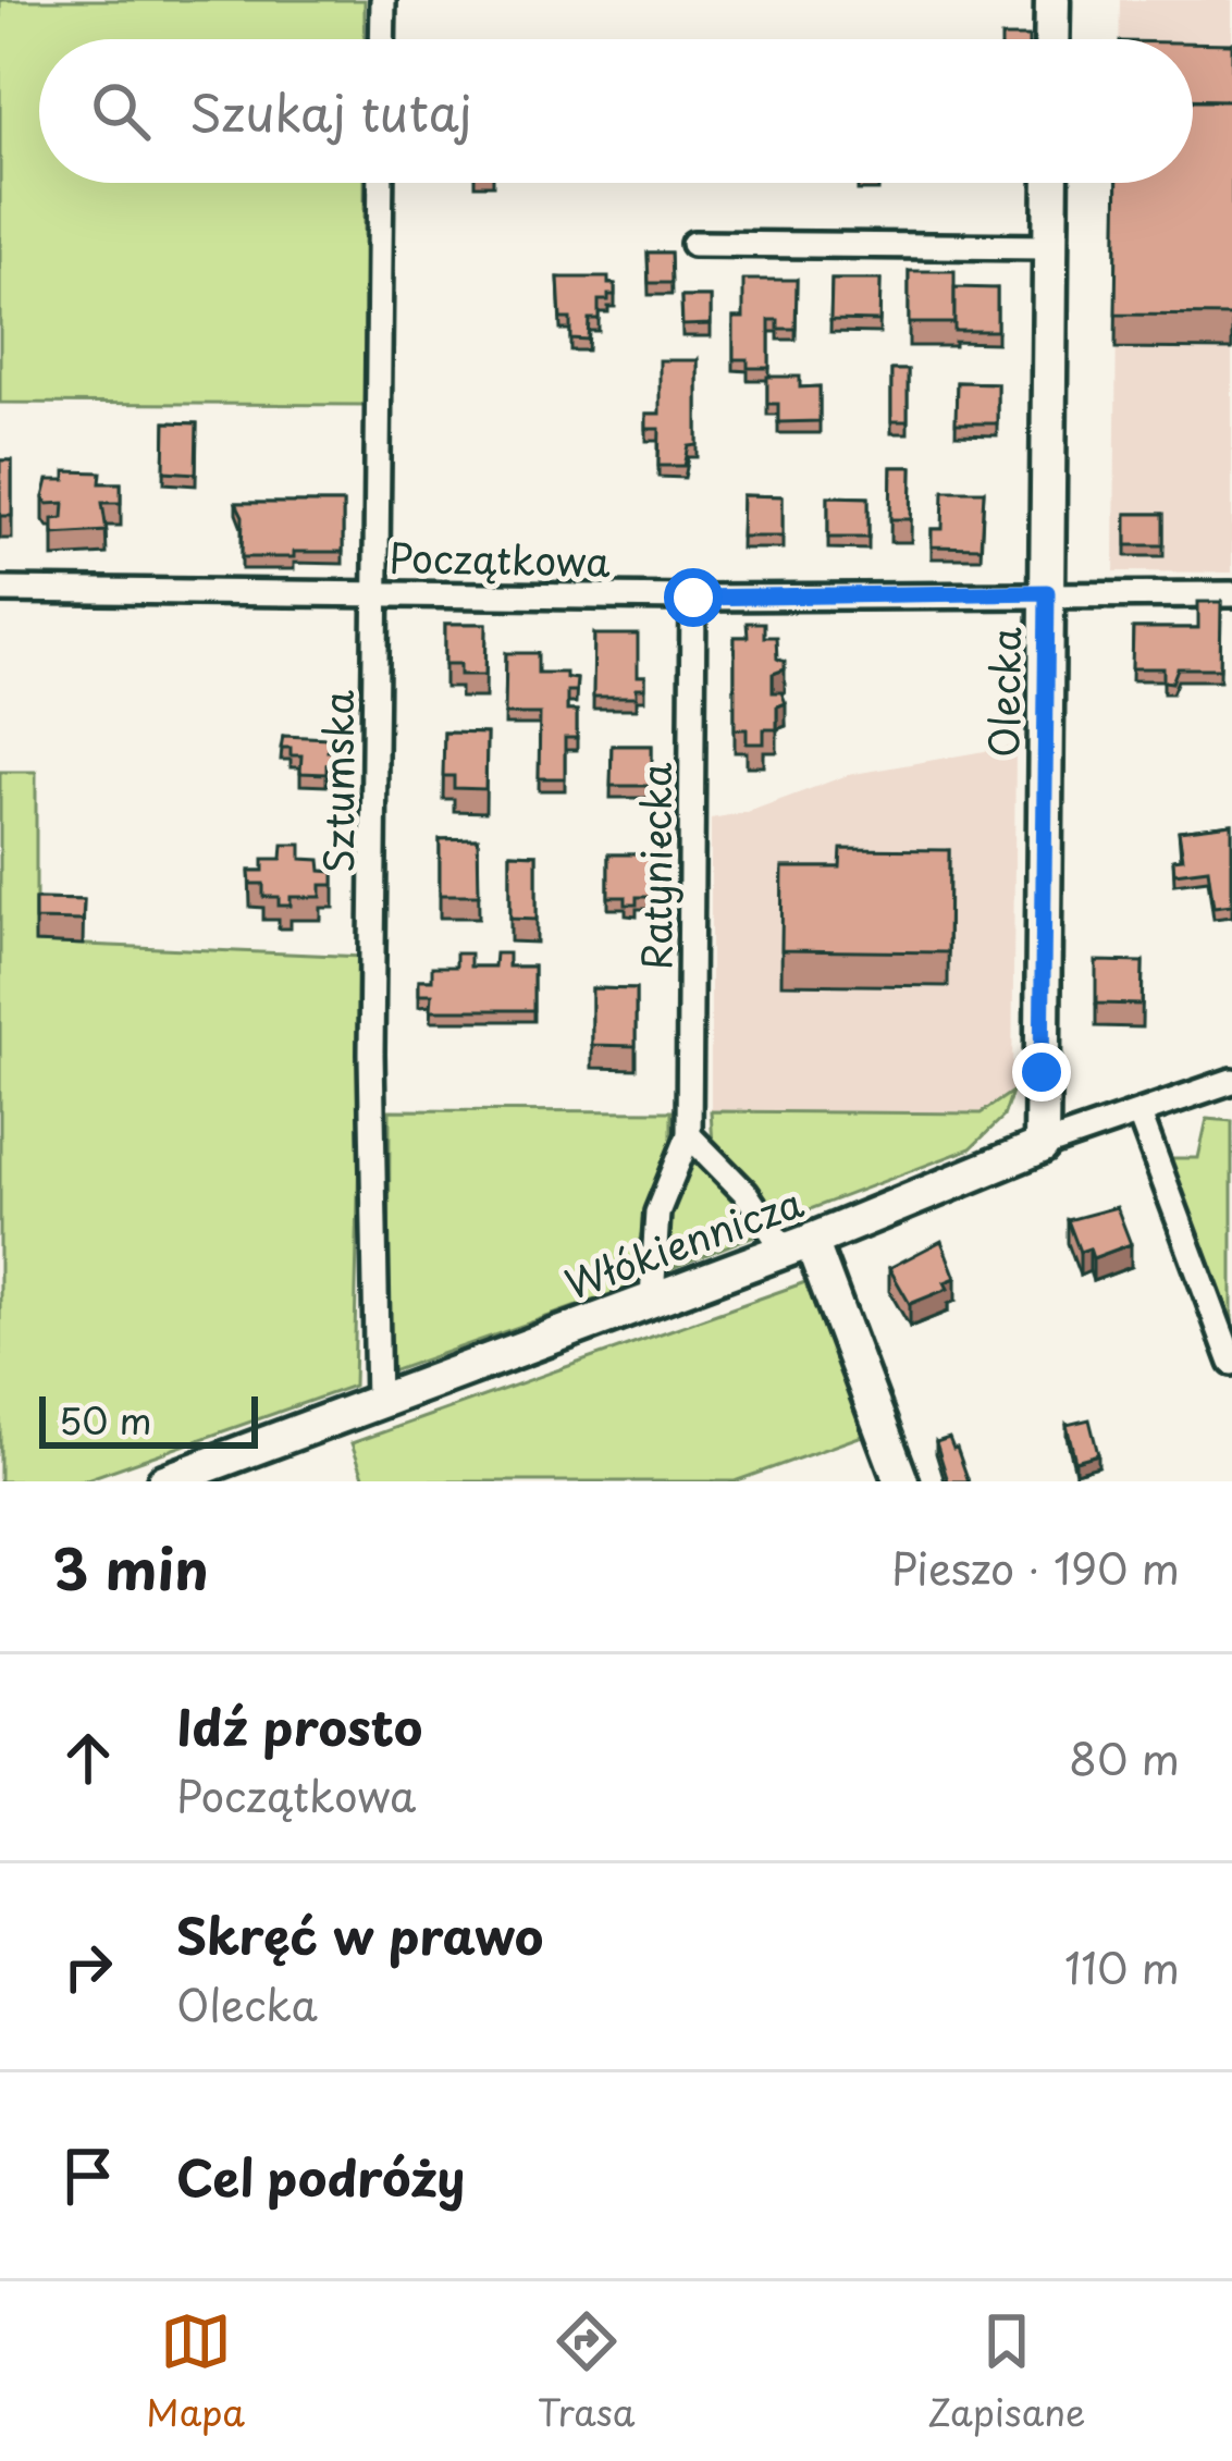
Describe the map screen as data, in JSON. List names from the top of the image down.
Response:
{
  "streets": {
    "street": [
      "Początkowa",
      "Olecka",
      "Sztumska",
      "Ratyniecka",
      "Włókiennicza"
    ]
  },
  "crossings": [
    ["Początkowa", "Olecka"],
    ["Początkowa", "Sztumska"],
    ["Początkowa", "Ratyniecka"],
    ["Olecka", "Włókiennicza"],
    ["Sztumska", "Włókiennicza"],
    ["Ratyniecka", "Włókiennicza"]
  ],
  "scale_bar": "50 m",
  "page": {
    "search": "Szukaj tutaj",
    "scale": "50 m",
    "heading": ["3 min", "Pieszo · 190 m"],
    "list": [
      ["Idź prosto", "Początkowa", "80 m"],
      ["Skręć w prawo", "Olecka", "110 m"],
      "Cel podróży"
    ],
    "nav": ["Mapa", "Trasa", "Zapisane"]
  }
}
